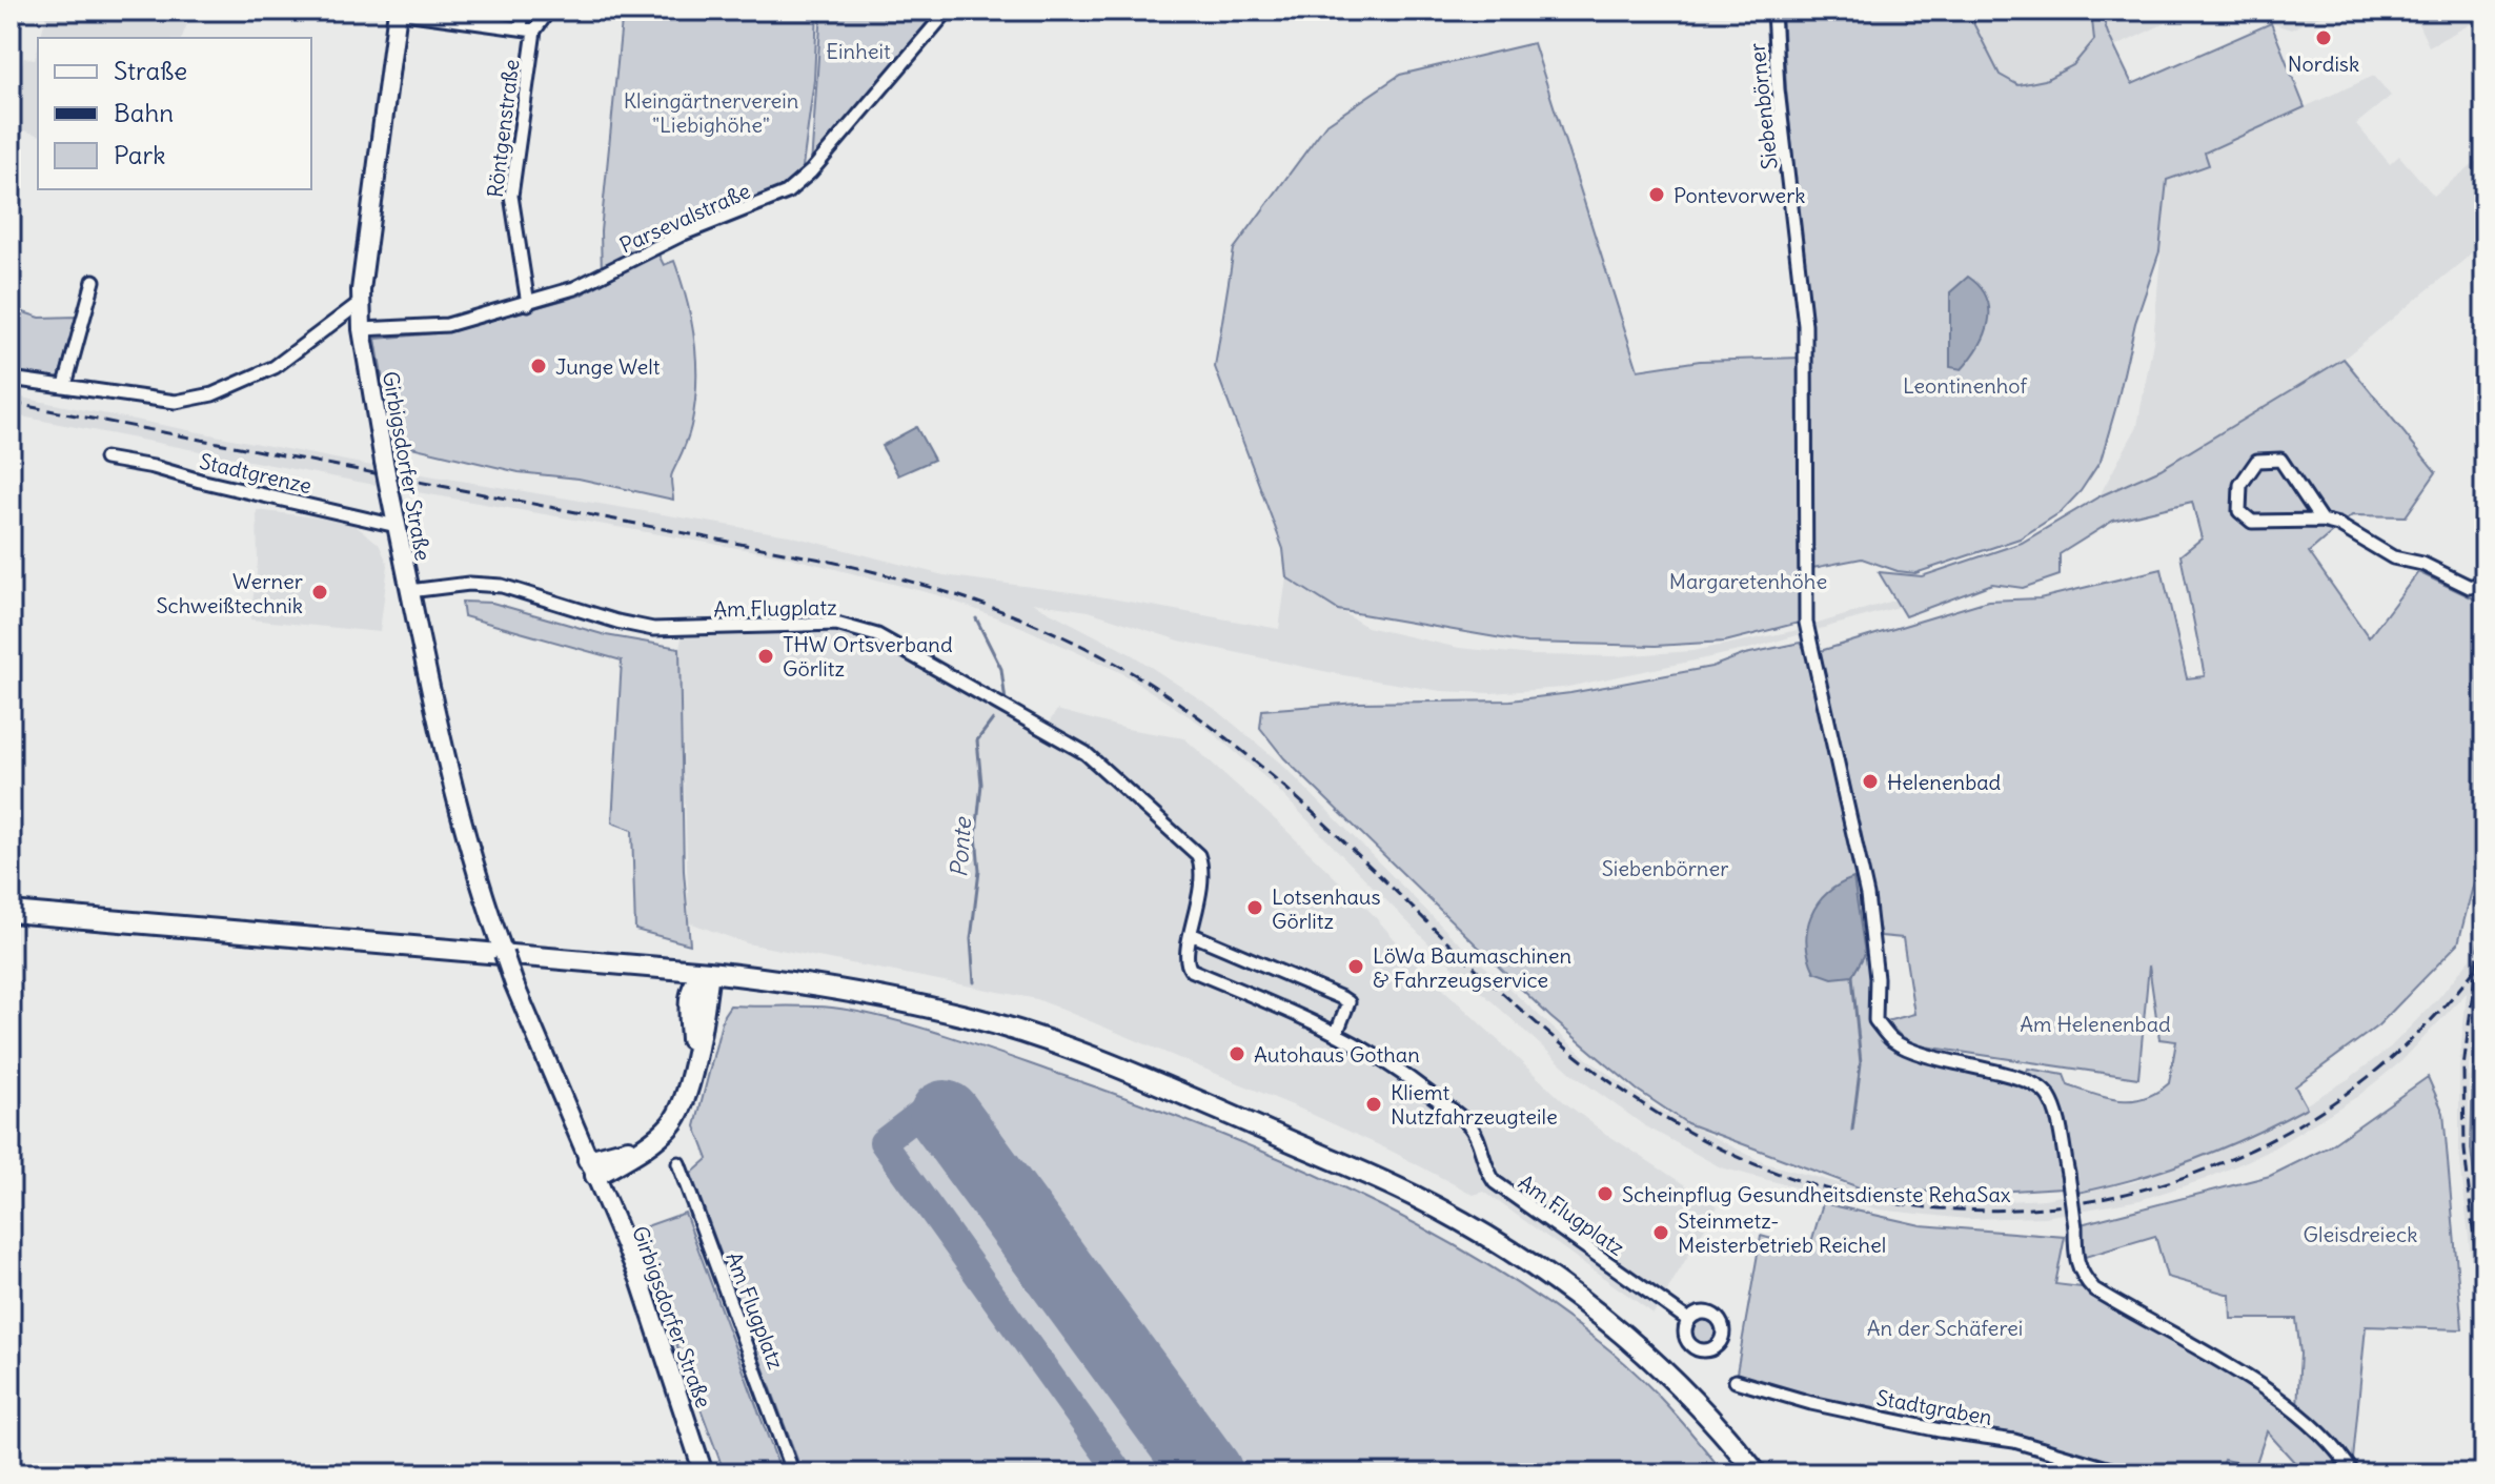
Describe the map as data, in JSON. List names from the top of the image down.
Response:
{
  "streets": {
    "street": [
      "Siebenbörner",
      "Röntgenstraße",
      "Parsevalstraße",
      "Girbigsdorfer Straße",
      "Stadtgrenze",
      "Am Flugplatz",
      "Stadtgraben"
    ]
  },
  "crossings": [
    ["Röntgenstraße", "Parsevalstraße"],
    ["Parsevalstraße", "Girbigsdorfer Straße"],
    ["Girbigsdorfer Straße", "Stadtgrenze"],
    ["Girbigsdorfer Straße", "Am Flugplatz"]
  ],
  "water": ["Ponte"],
  "parks": [
    "Einheit",
    "Kleingärtnerverein \"Liebighöhe\"",
    "Leontinenhof",
    "Margaretenhöhe",
    "Siebenbörner",
    "Am Helenenbad",
    "Gleisdreieck",
    "An der Schäferei"
  ],
  "places": [
    "Nordisk",
    "Pontevorwerk",
    "Junge Welt",
    "Werner Schweißtechnik",
    "THW Ortsverband Görlitz",
    "Helenenbad",
    "Lotsenhaus Görlitz",
    "LöWa Baumaschinen & Fahrzeugservice",
    "Autohaus Gothan",
    "Kliemt Nutzfahrzeugteile",
    "Scheinpflug Gesundheitsdienste RehaSax",
    "Steinmetz- Meisterbetrieb Reichel"
  ],
  "legend": ["Straße", "Bahn", "Park"]
}
